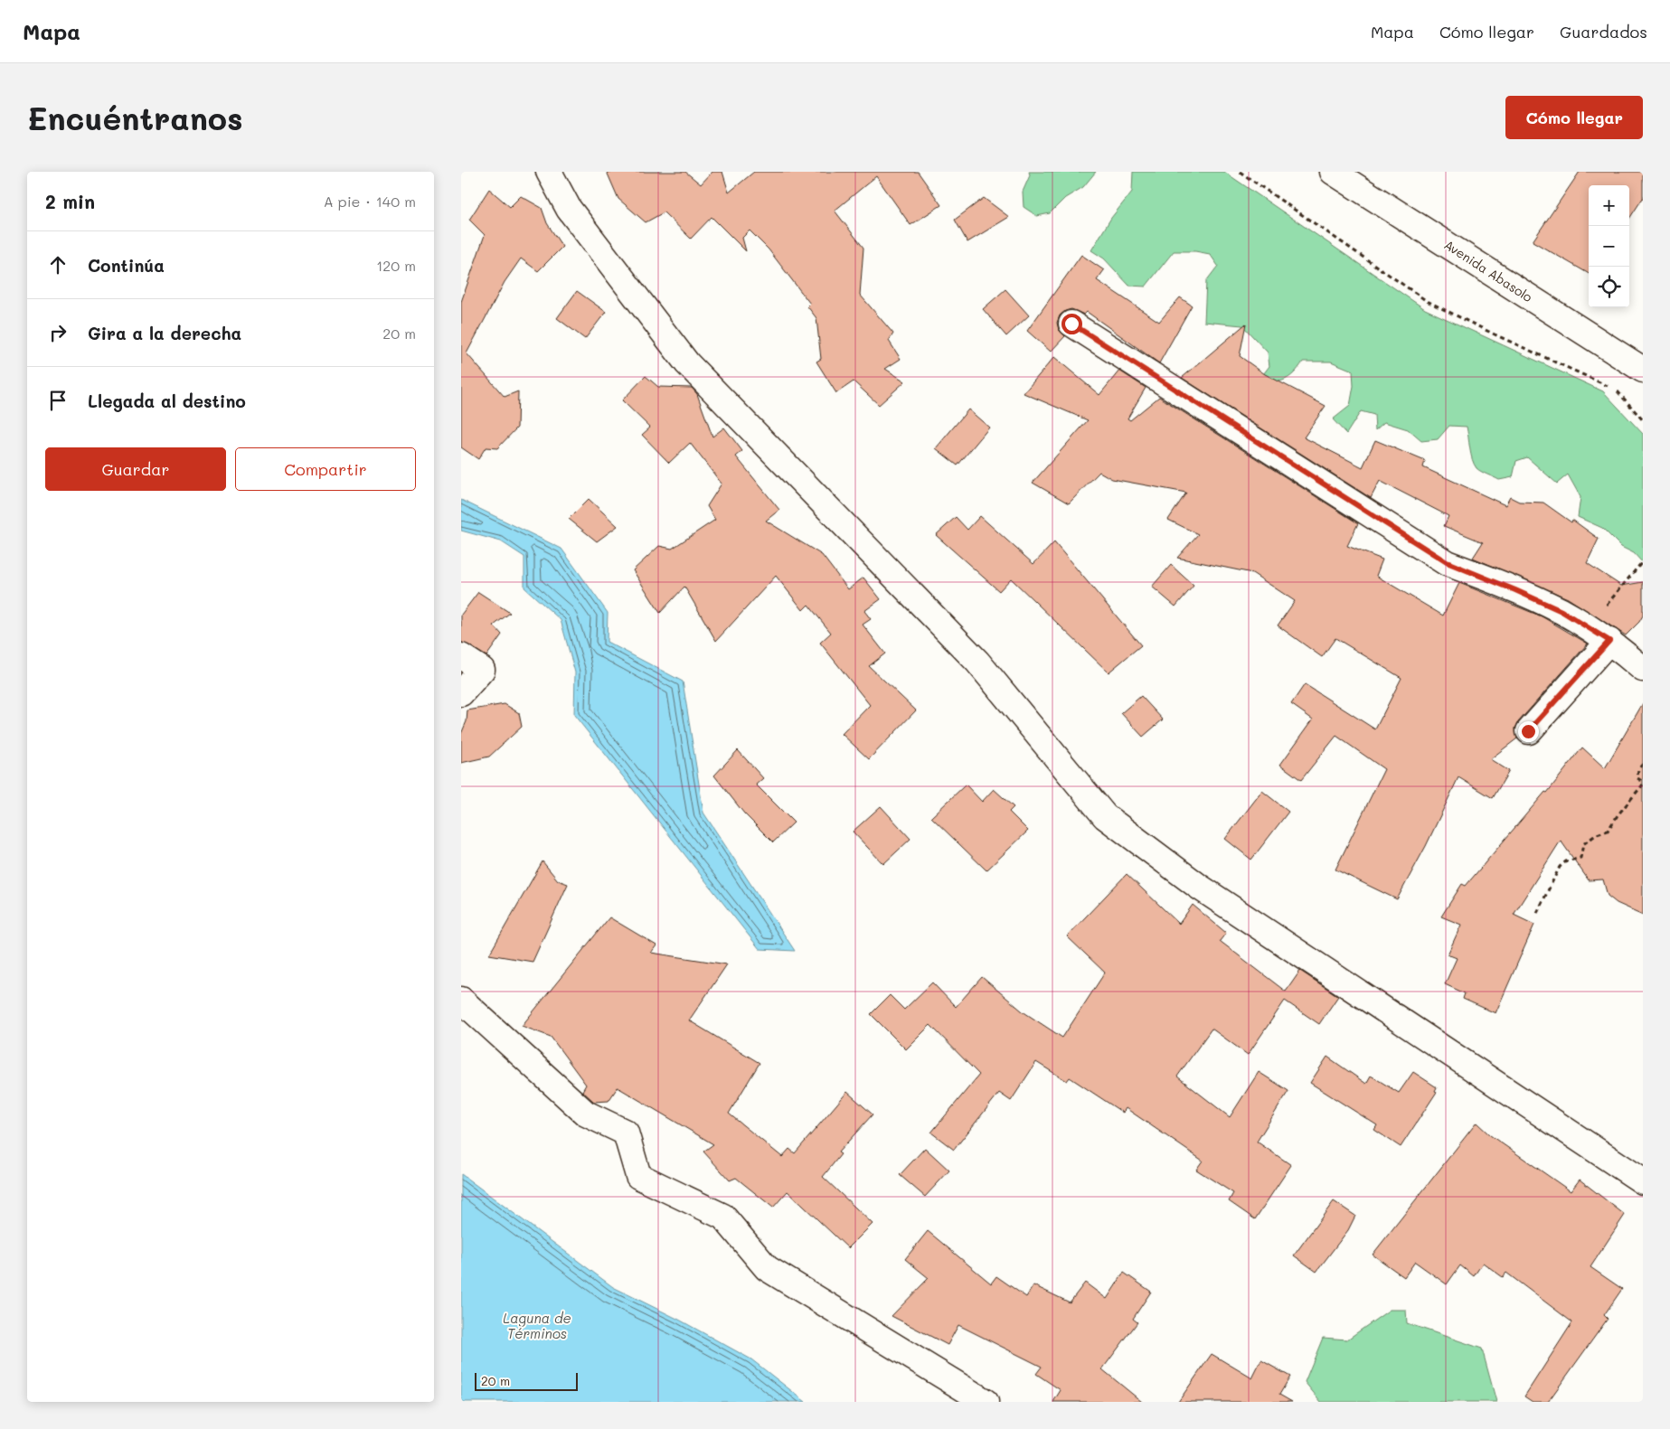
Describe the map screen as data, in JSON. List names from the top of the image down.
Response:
{
  "streets": {
    "street": ["Avenida Abasolo"]
  },
  "water": ["Laguna de Términos"],
  "scale_bar": "20 m",
  "page": {
    "header": "Mapa",
    "nav": ["Mapa", "Cómo llegar", "Guardados"],
    "buttons": [
      "Cómo llegar",
      ["Guardar", "Compartir"]
    ],
    "title": "Encuéntranos",
    "heading": ["2 min", "A pie · 140 m"],
    "map_buttons": ["+", "−"],
    "list": [
      ["Continúa", "120 m"],
      ["Gira a la derecha", "20 m"],
      "Llegada al destino"
    ],
    "scale": "20 m"
  }
}
